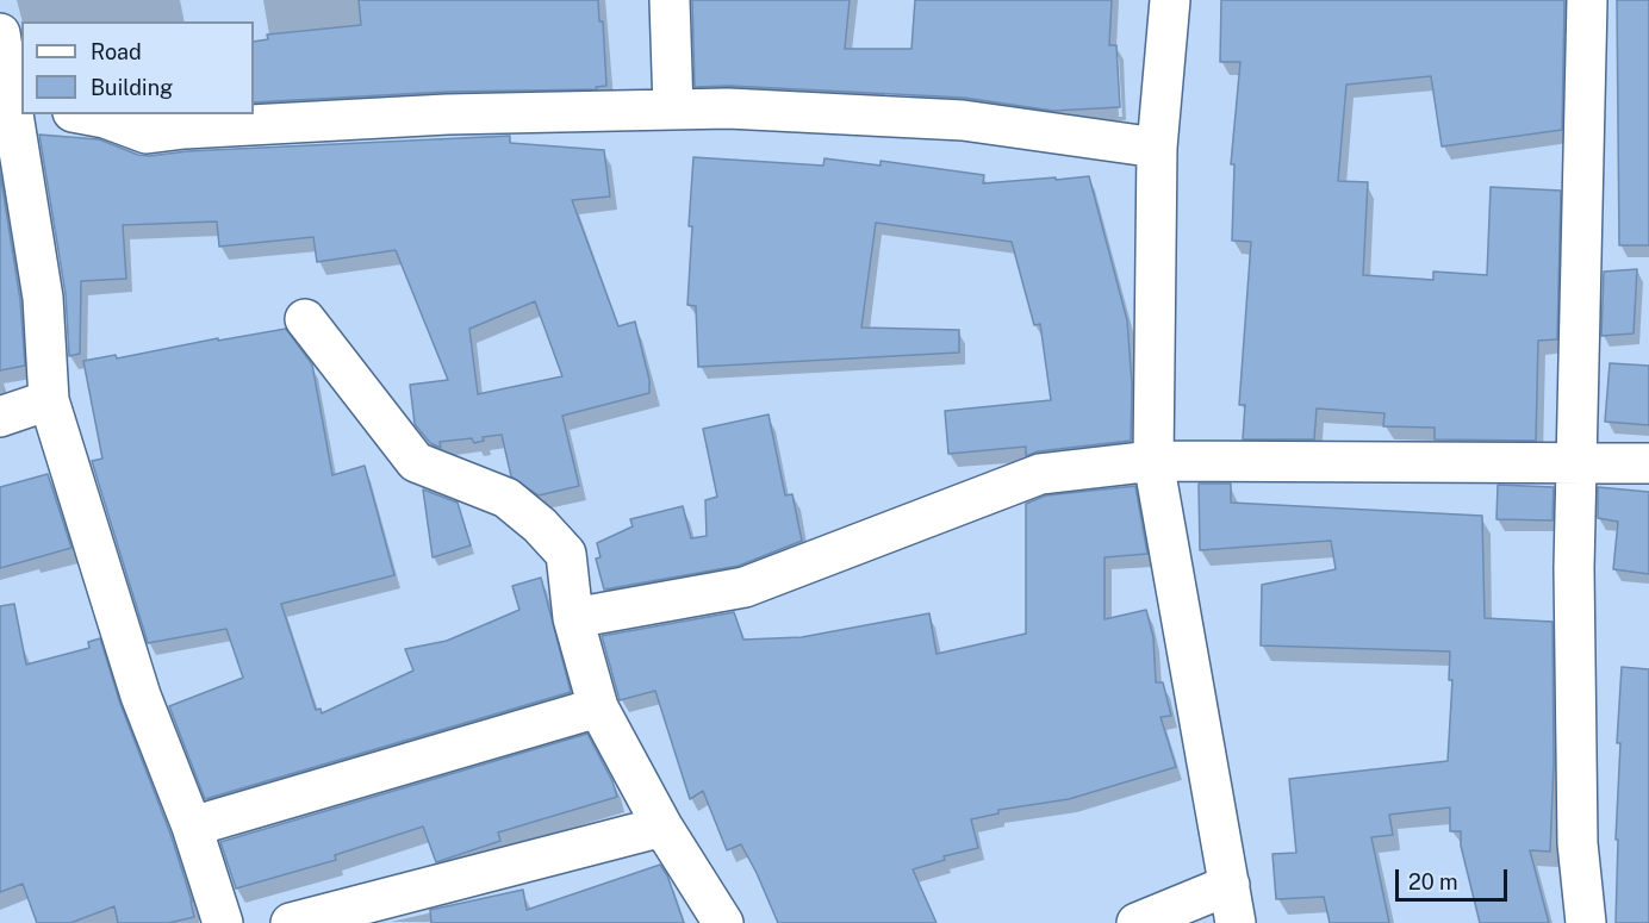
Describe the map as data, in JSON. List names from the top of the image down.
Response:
{
  "legend": ["Road", "Building"],
  "scale_bar": "20 m"
}
